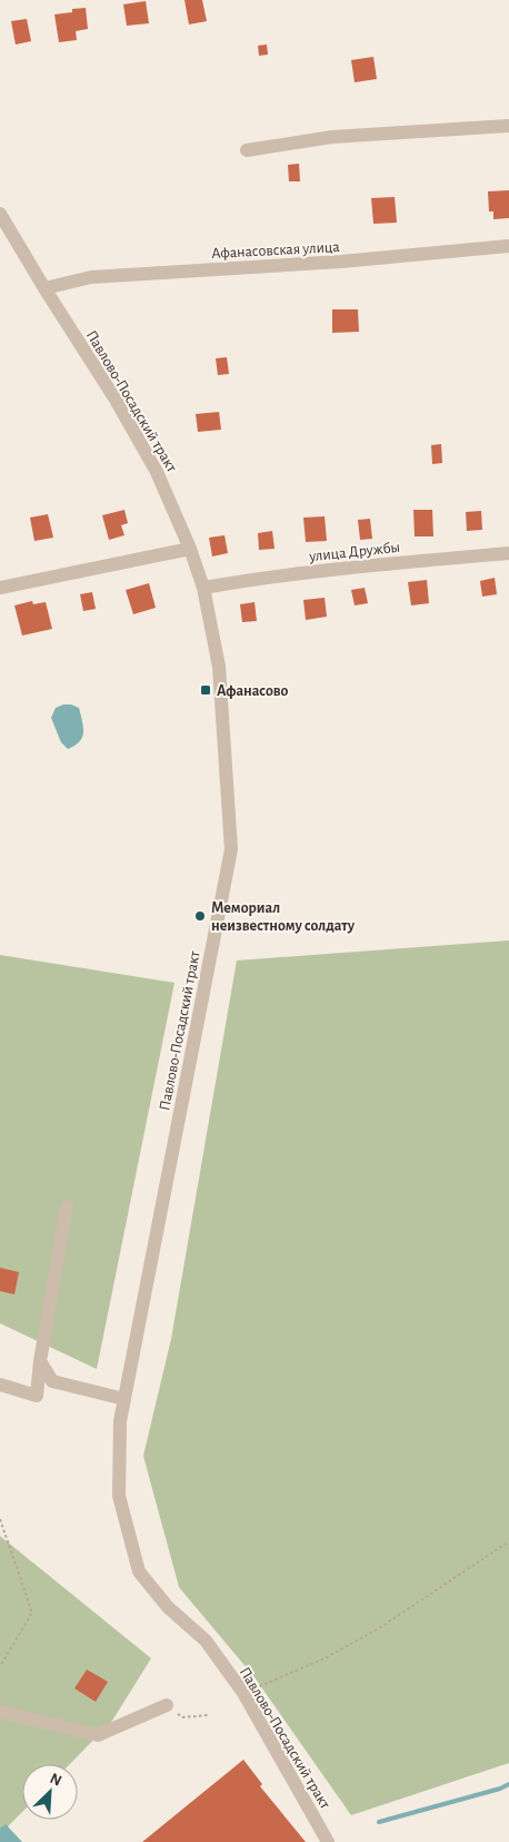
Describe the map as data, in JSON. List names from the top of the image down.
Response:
{
  "streets": {
    "street": ["Афанасовская улица", "Павлово-Посадский тракт", "улица Дружбы"]
  },
  "crossings": [
    ["Афанасовская улица", "Павлово-Посадский тракт"],
    ["Павлово-Посадский тракт", "улица Дружбы"]
  ],
  "places": {
    "transit": ["Афанасово"],
    "other": ["Мемориал неизвестному солдату"]
  },
  "north": "top right"
}
